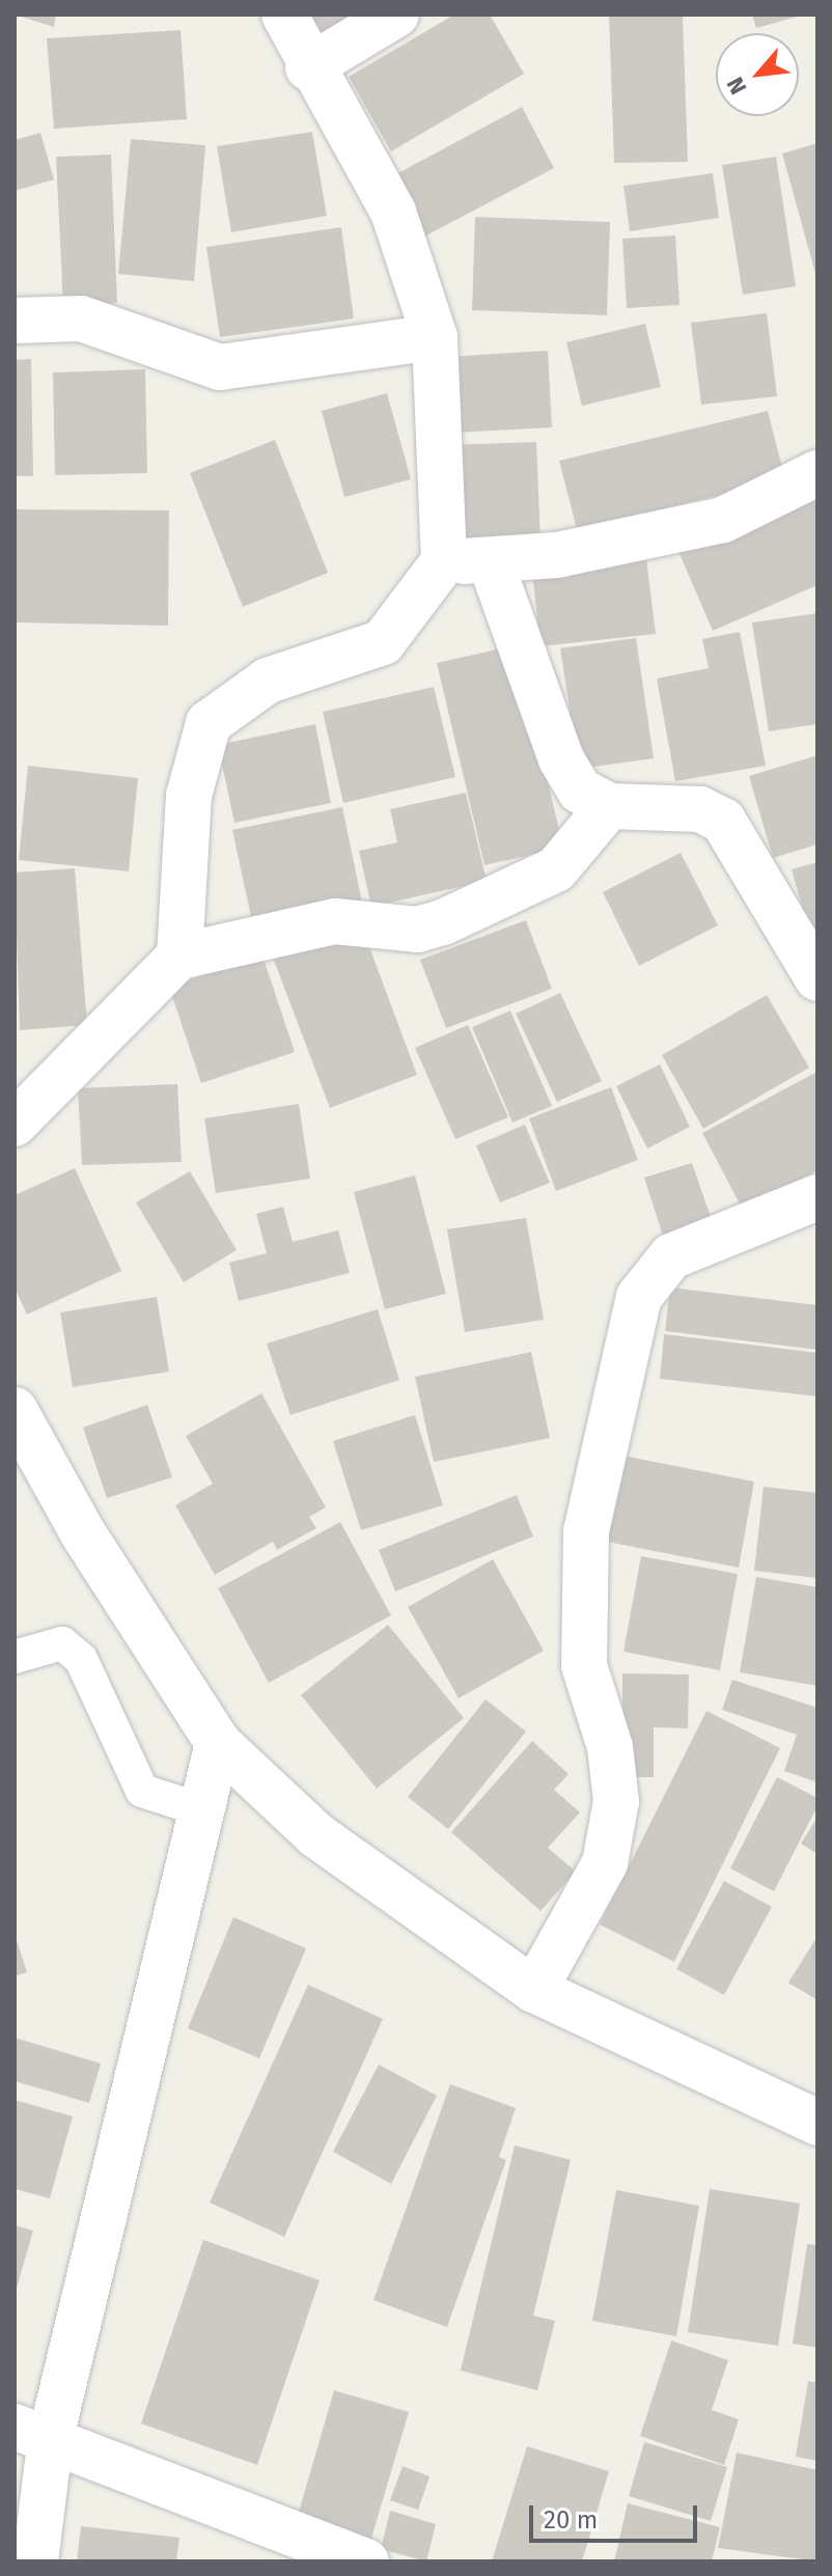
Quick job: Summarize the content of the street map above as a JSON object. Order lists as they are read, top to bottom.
{
  "scale_bar": "20 m",
  "north": "bottom left"
}
